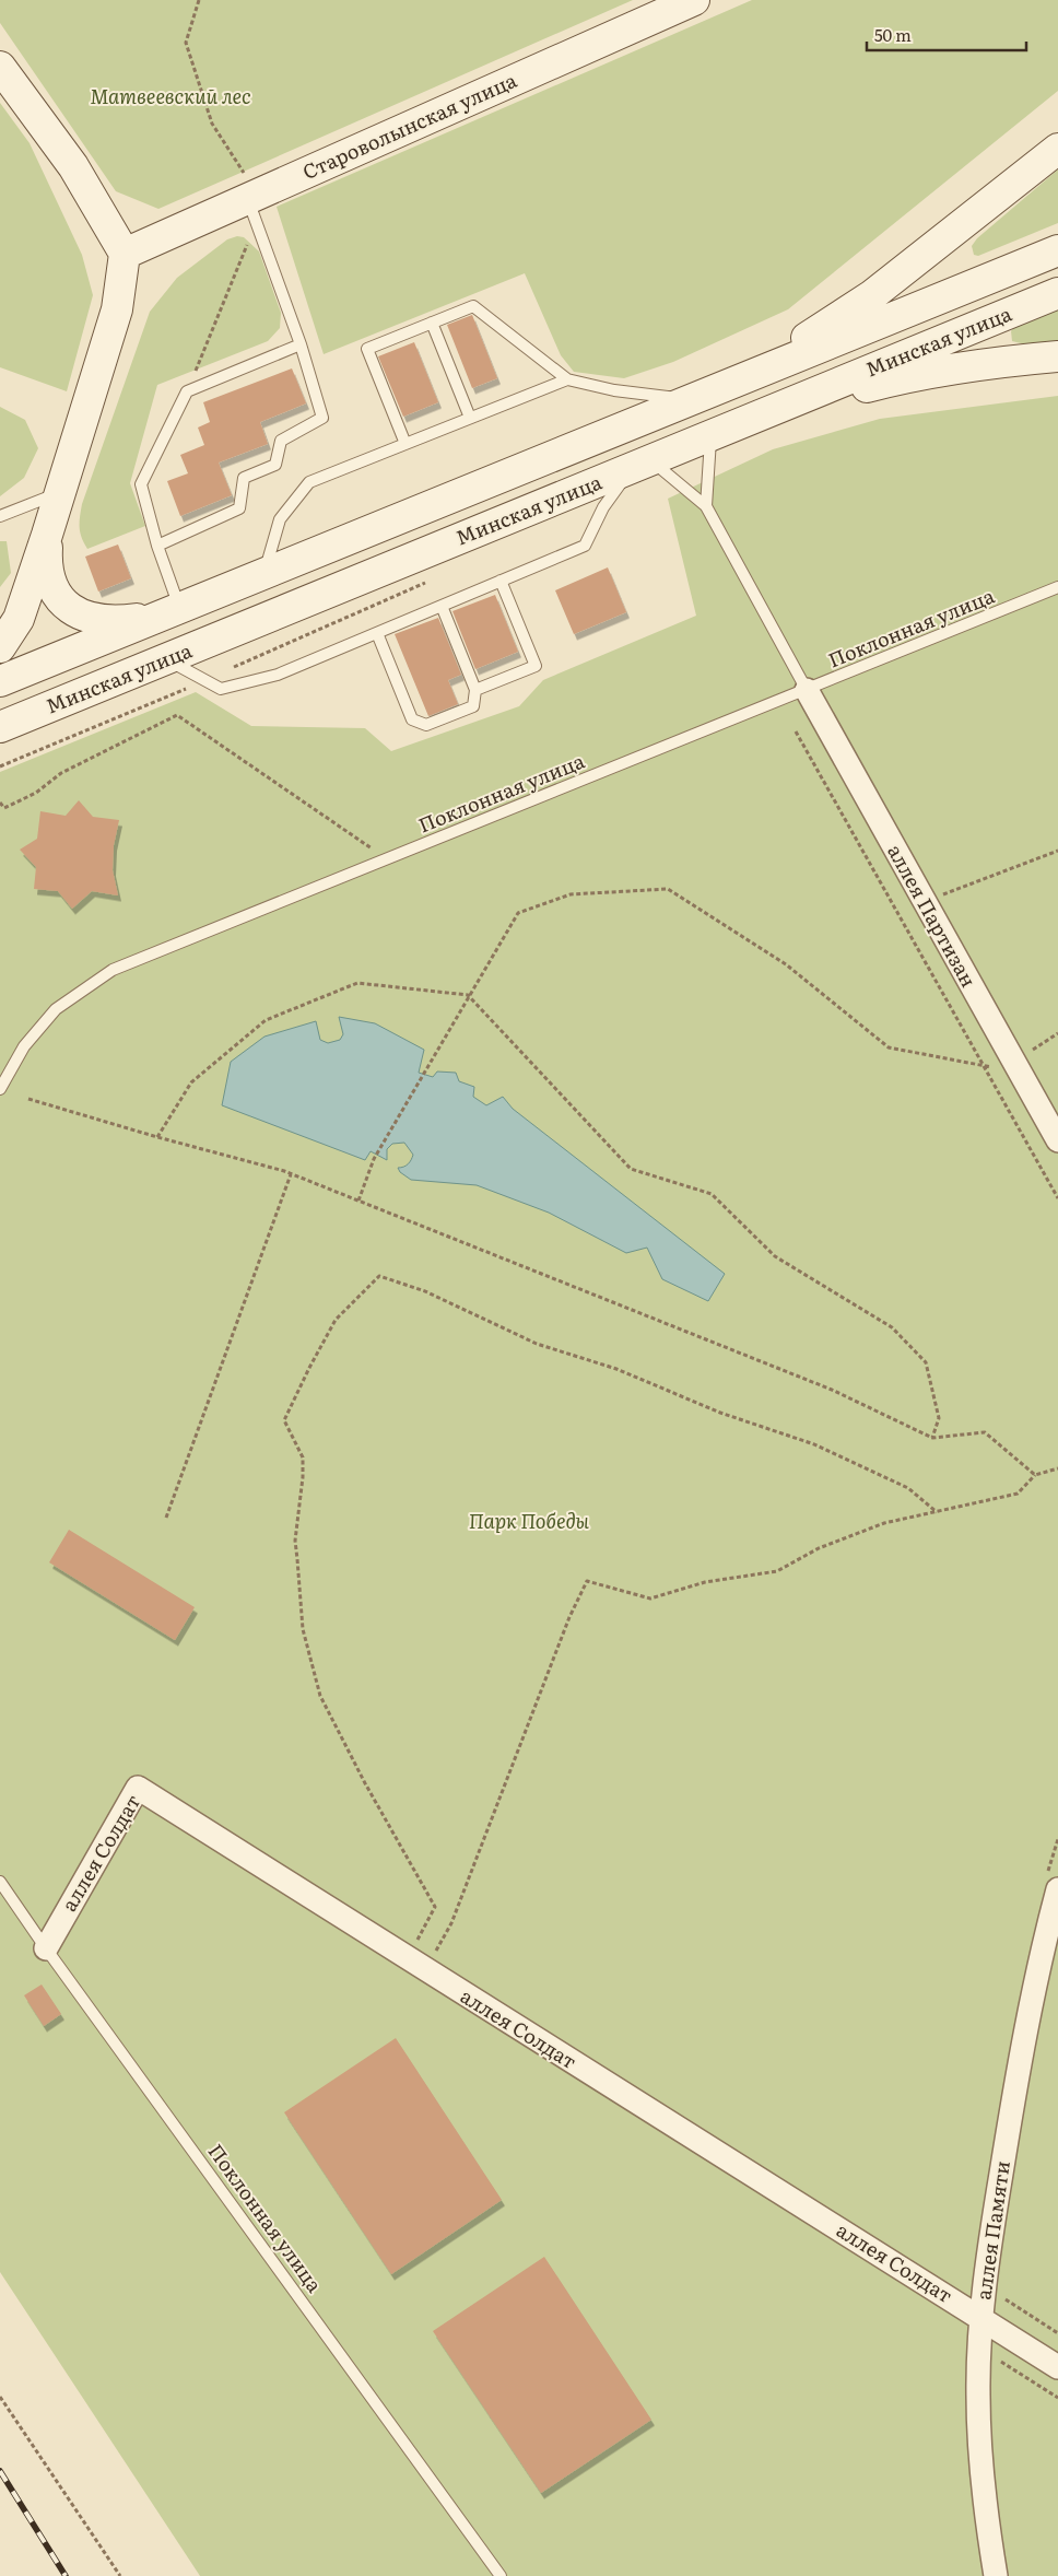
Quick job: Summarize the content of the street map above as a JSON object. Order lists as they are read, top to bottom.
{
  "streets": {
    "main road": ["Староволынская улица", "Минская улица"],
    "street": ["аллея Партизан", "аллея Солдат", "аллея Памяти"],
    "lane": ["Поклонная улица"]
  },
  "crossings": [
    ["Поклонная улица", "аллея Партизан"],
    ["Поклонная улица", "аллея Солдат"],
    ["аллея Солдат", "аллея Памяти"]
  ],
  "parks": ["Матвеевский лес", "Парк Победы"],
  "scale_bar": "50 m"
}
